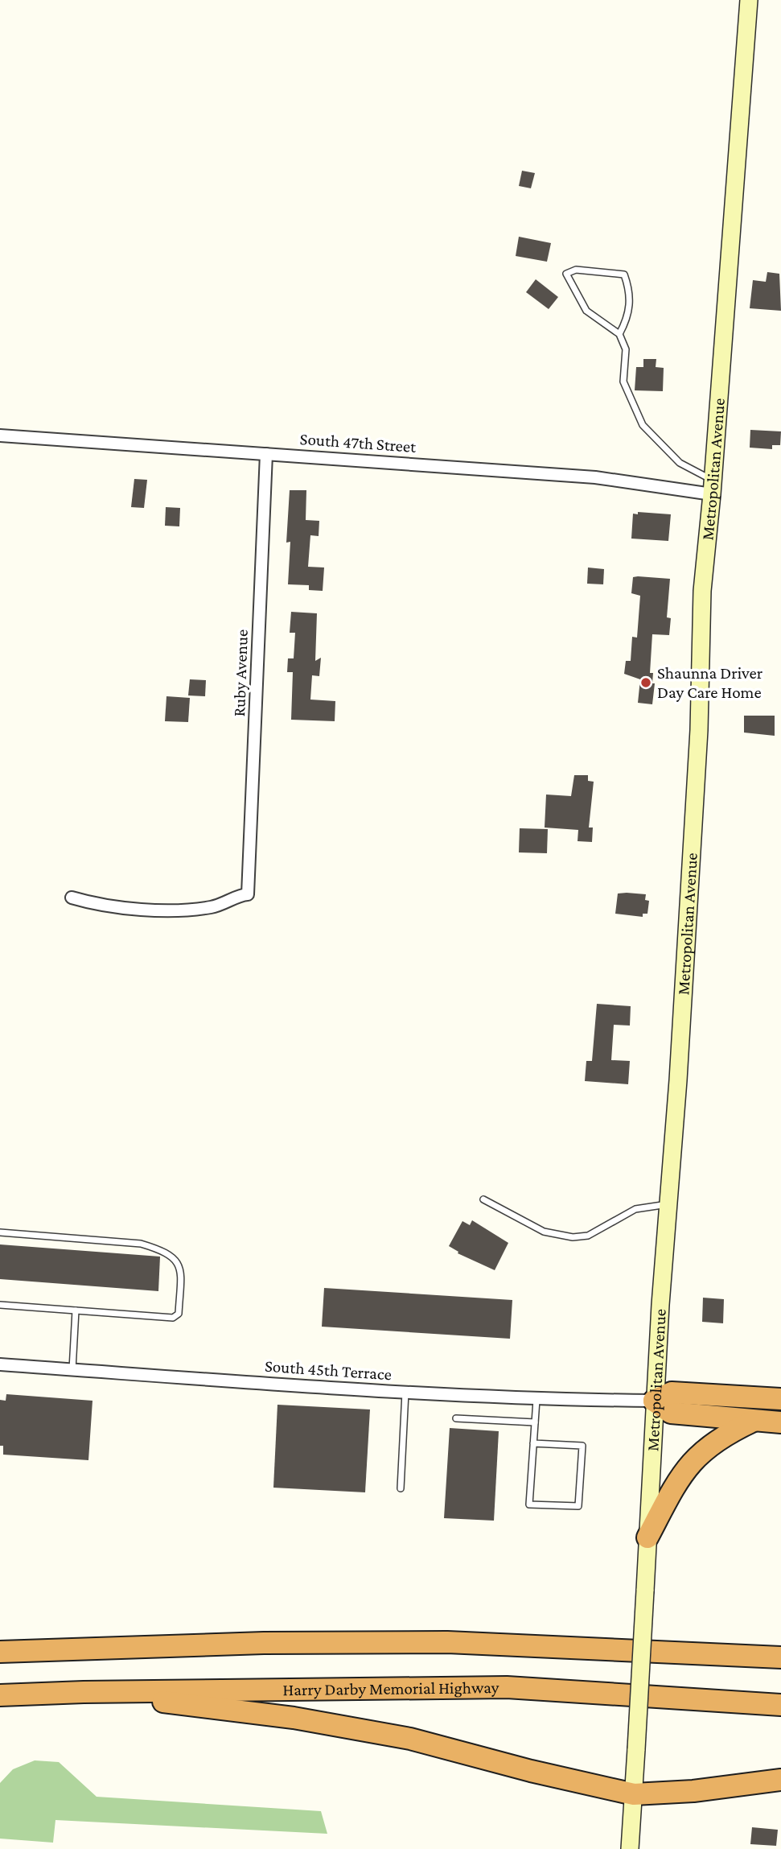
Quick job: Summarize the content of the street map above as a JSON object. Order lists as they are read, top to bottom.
{
  "streets": {
    "highway": ["Harry Darby Memorial Highway"],
    "main road": ["Metropolitan Avenue"],
    "street": ["South 47th Street", "Ruby Avenue", "South 45th Terrace"]
  },
  "crossings": [
    ["South 47th Street", "Metropolitan Avenue"],
    ["South 47th Street", "Ruby Avenue"],
    ["Metropolitan Avenue", "South 45th Terrace"]
  ],
  "places": ["Shaunna Driver Day Care Home"]
}
